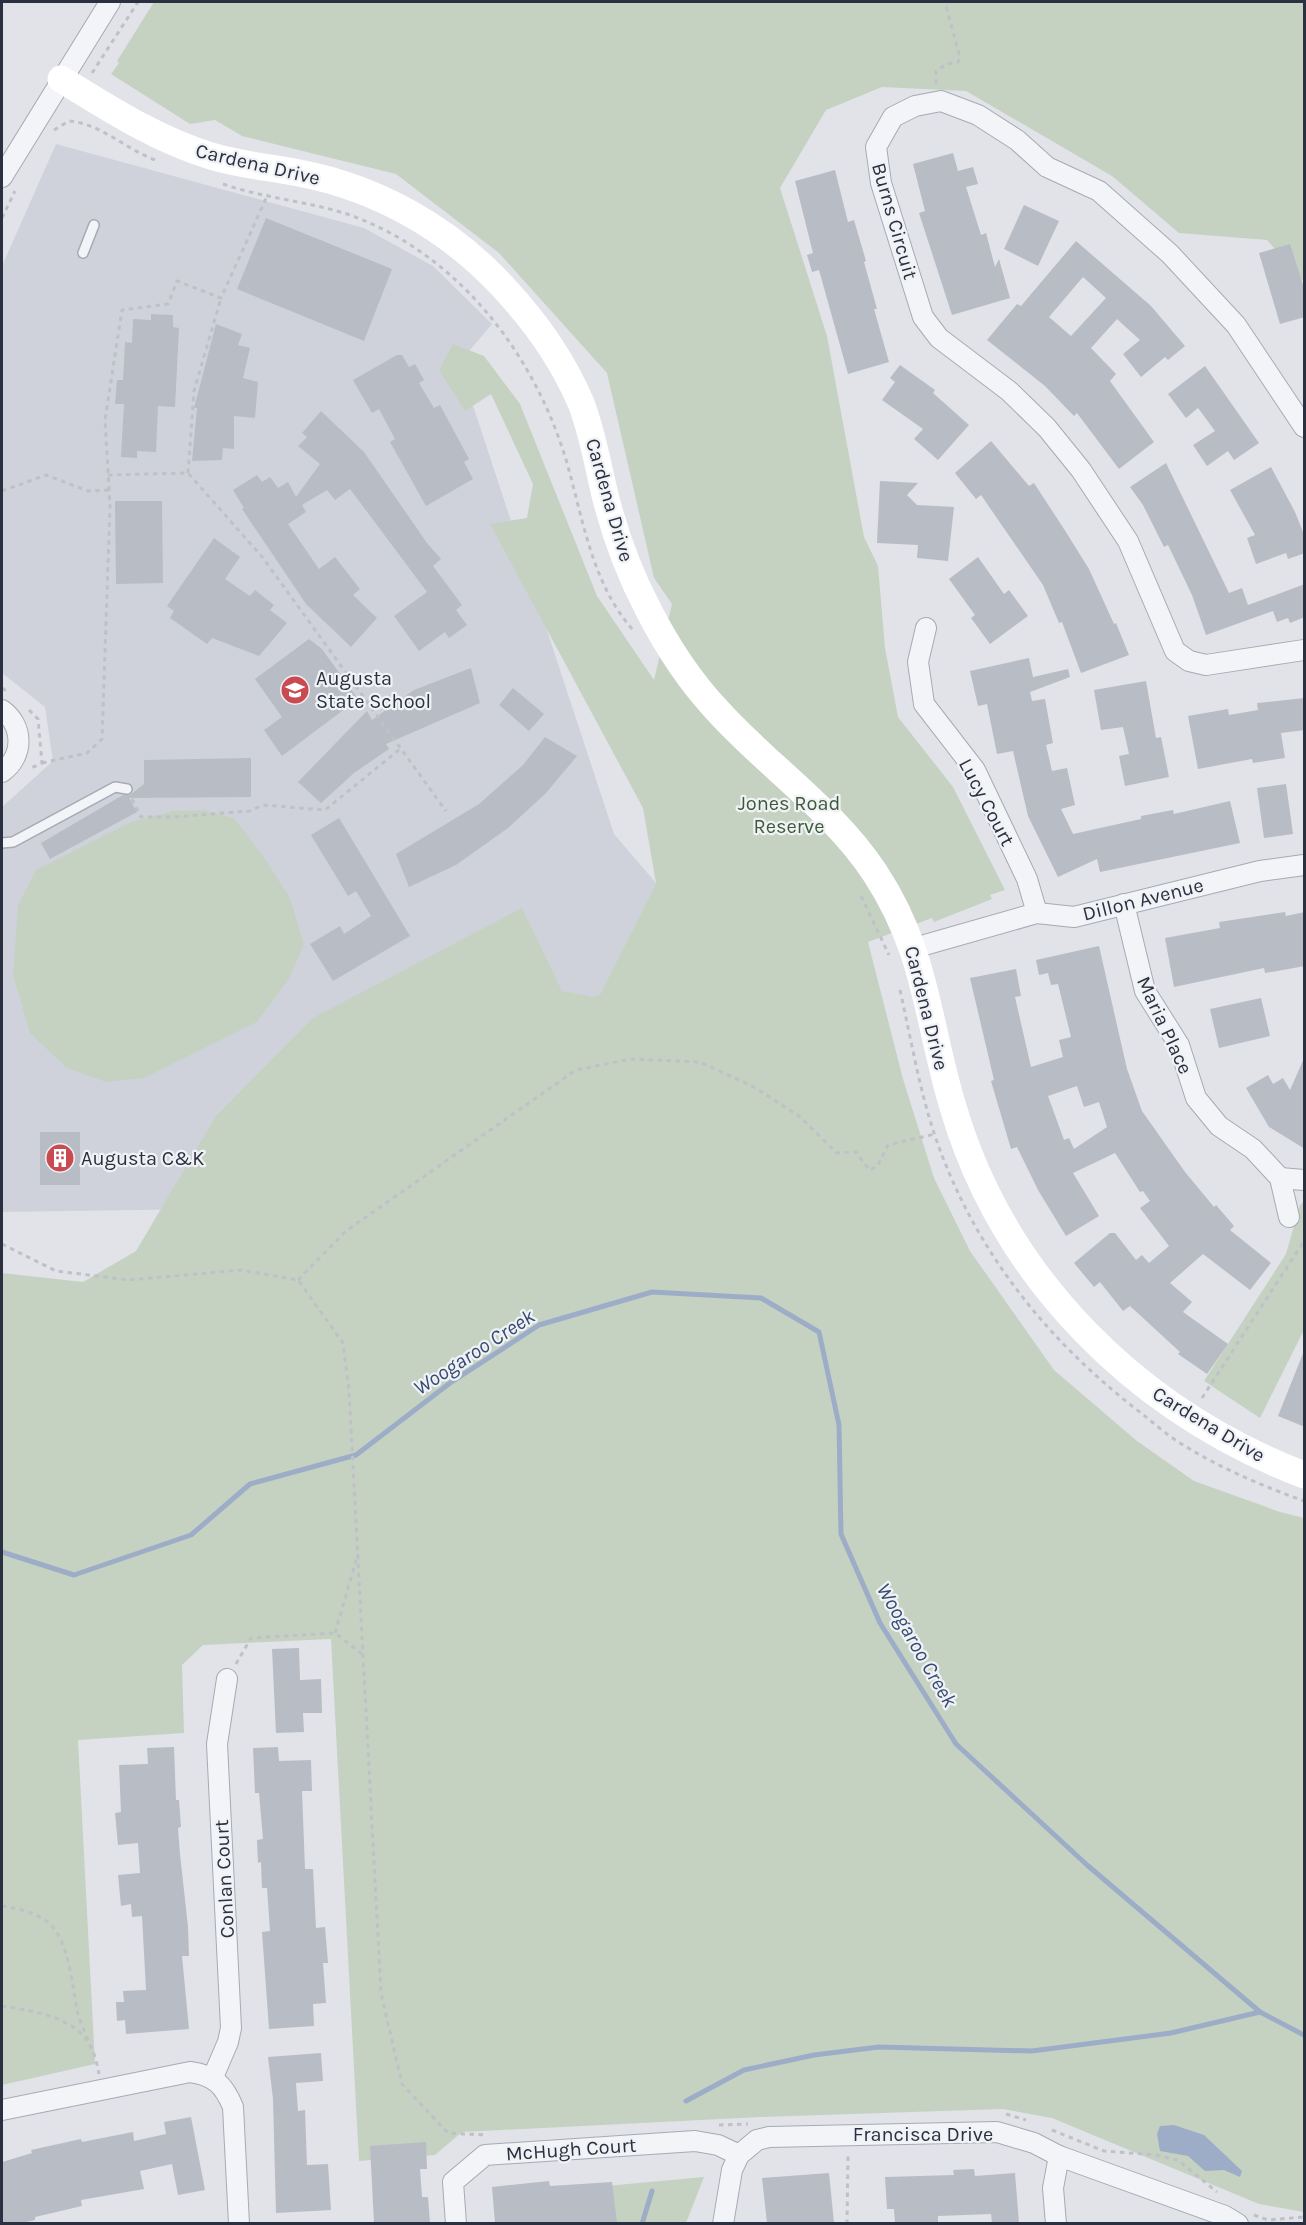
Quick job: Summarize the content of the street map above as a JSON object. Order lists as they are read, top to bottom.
{
  "streets": {
    "street": [
      "Cardena Drive",
      "Burns Circuit",
      "Lucy Court",
      "Dillon Avenue",
      "Maria Place",
      "Conlan Court",
      "Francisca Drive",
      "McHugh Court"
    ]
  },
  "crossings": [
    ["Cardena Drive", "Dillon Avenue"],
    ["Lucy Court", "Dillon Avenue"],
    ["Dillon Avenue", "Maria Place"],
    ["Francisca Drive", "McHugh Court"]
  ],
  "water": ["Woogaroo Creek"],
  "parks": ["Jones Road Reserve"],
  "places": {
    "school or university": ["Augusta State School"],
    "building": ["Augusta C&K"]
  }
}
